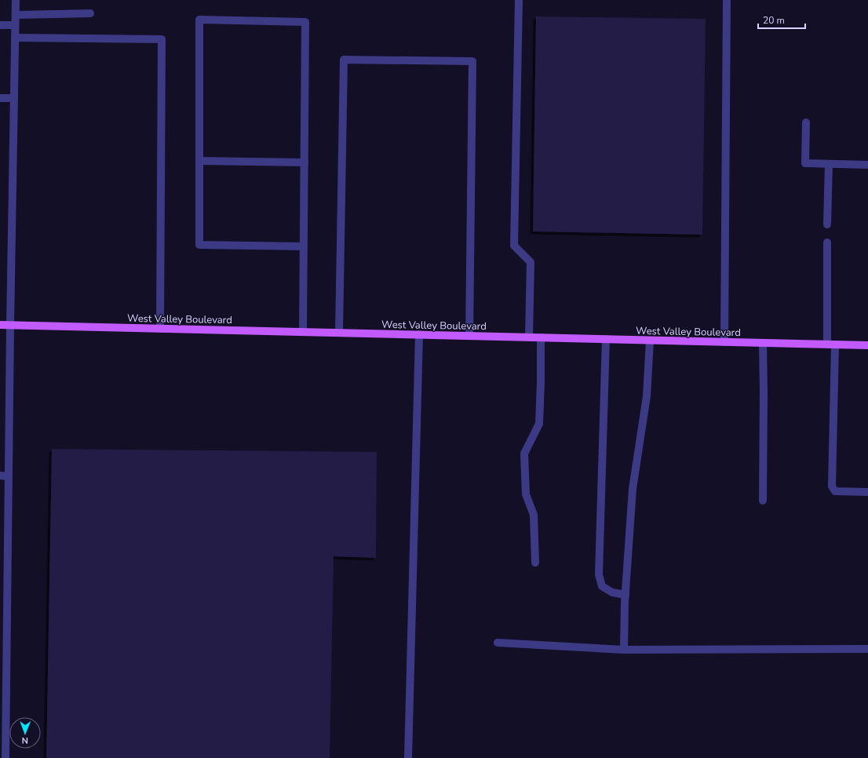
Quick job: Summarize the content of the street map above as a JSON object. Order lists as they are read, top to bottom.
{
  "streets": {
    "main road": ["West Valley Boulevard"]
  },
  "scale_bar": "20 m",
  "north": "bottom"
}
